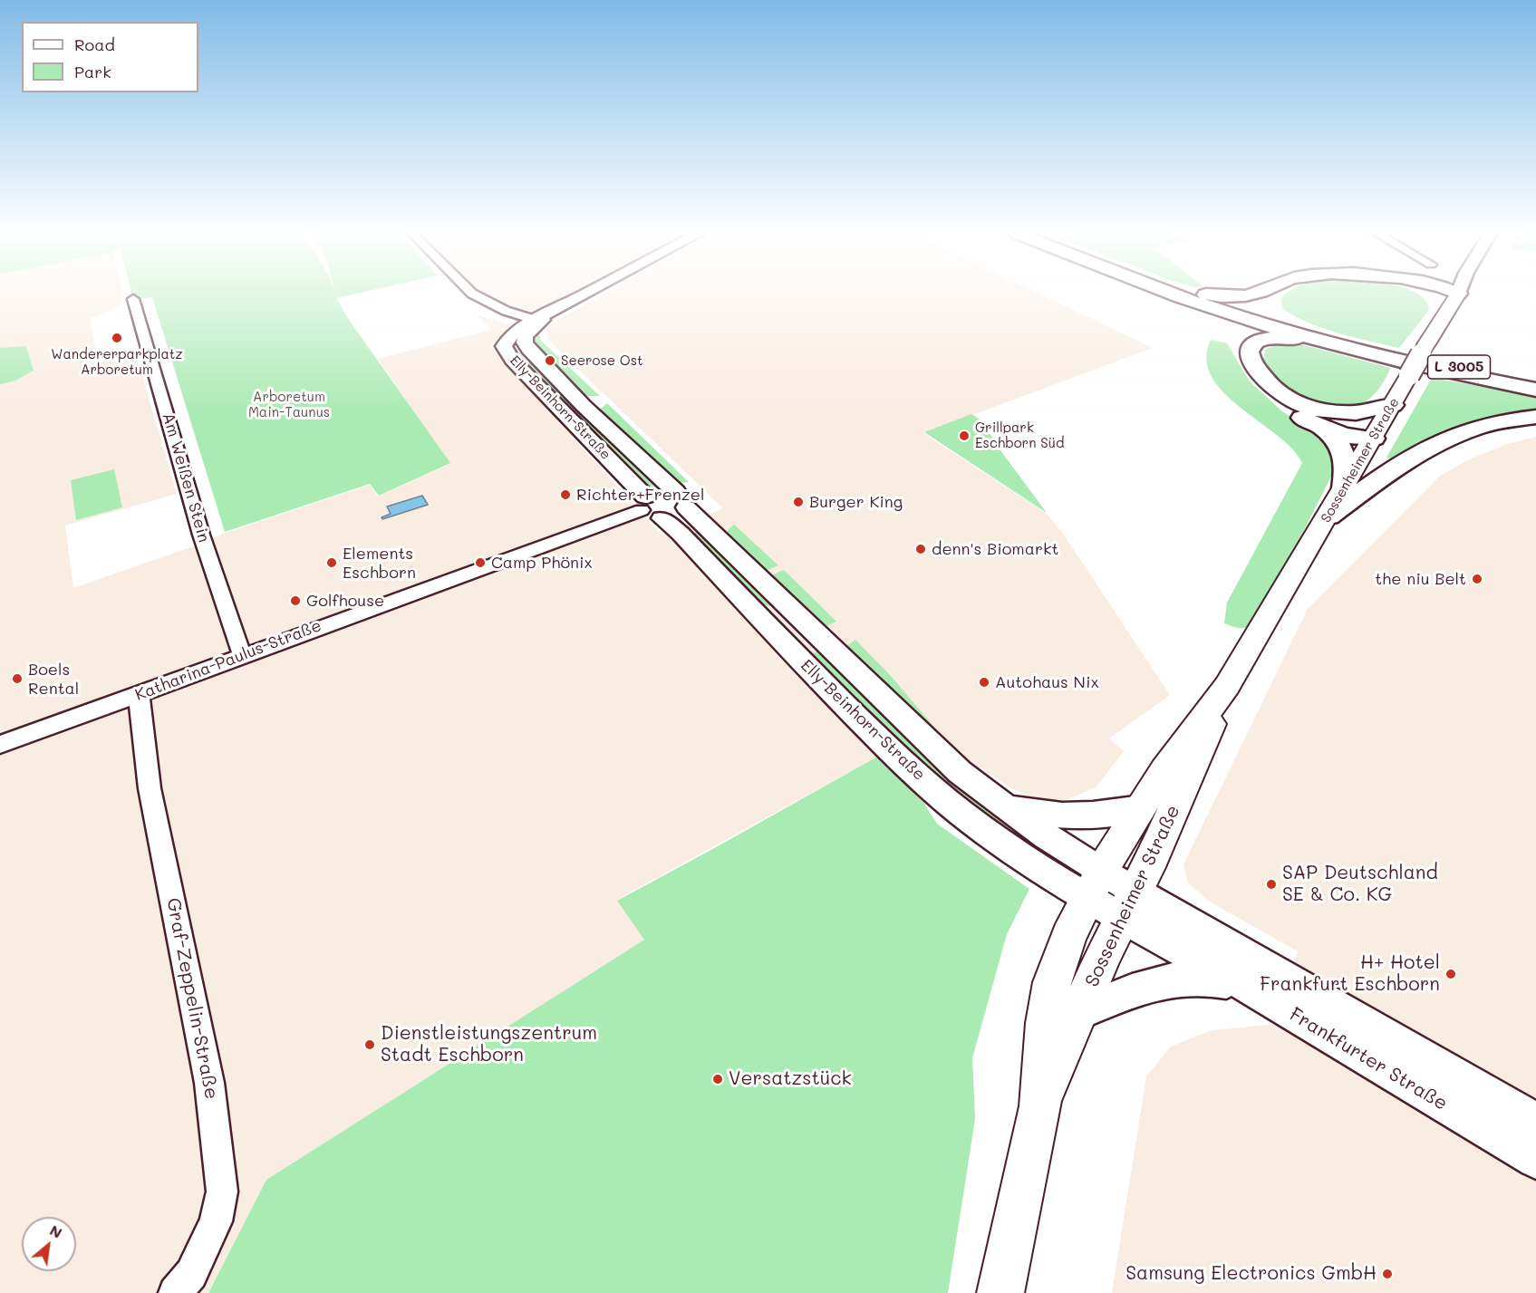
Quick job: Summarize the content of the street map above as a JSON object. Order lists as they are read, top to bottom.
{
  "streets": {
    "highway": ["L 3005"],
    "main road": ["Sossenheimer Straße"],
    "street": [
      "Elly-Beinhorn-Straße",
      "Am Weißen Stein",
      "Katharina-Paulus-Straße",
      "Graf-Zeppelin-Straße",
      "Frankfurter Straße"
    ]
  },
  "crossings": [
    ["Elly-Beinhorn-Straße", "Sossenheimer Straße"],
    ["Elly-Beinhorn-Straße", "Katharina-Paulus-Straße"],
    ["Elly-Beinhorn-Straße", "Frankfurter Straße"],
    ["Sossenheimer Straße", "Frankfurter Straße"],
    ["Am Weißen Stein", "Katharina-Paulus-Straße"],
    ["Katharina-Paulus-Straße", "Graf-Zeppelin-Straße"]
  ],
  "parks": ["Arboretum Main-Taunus"],
  "places": [
    "Wandererparkplatz Arboretum",
    "Seerose Ost",
    "Grillpark Eschborn Süd",
    "Richter+Frenzel",
    "Burger King",
    "denn's Biomarkt",
    "Elements Eschborn",
    "Camp Phönix",
    "the niu Belt",
    "Golfhouse",
    "Boels Rental",
    "Autohaus Nix",
    "SAP Deutschland SE & Co. KG",
    "H+ Hotel Frankfurt Eschborn",
    "Dienstleistungszentrum Stadt Eschborn",
    "Versatzstück",
    "Samsung Electronics GmbH"
  ],
  "legend": ["Road", "Park"],
  "north": "top right"
}
